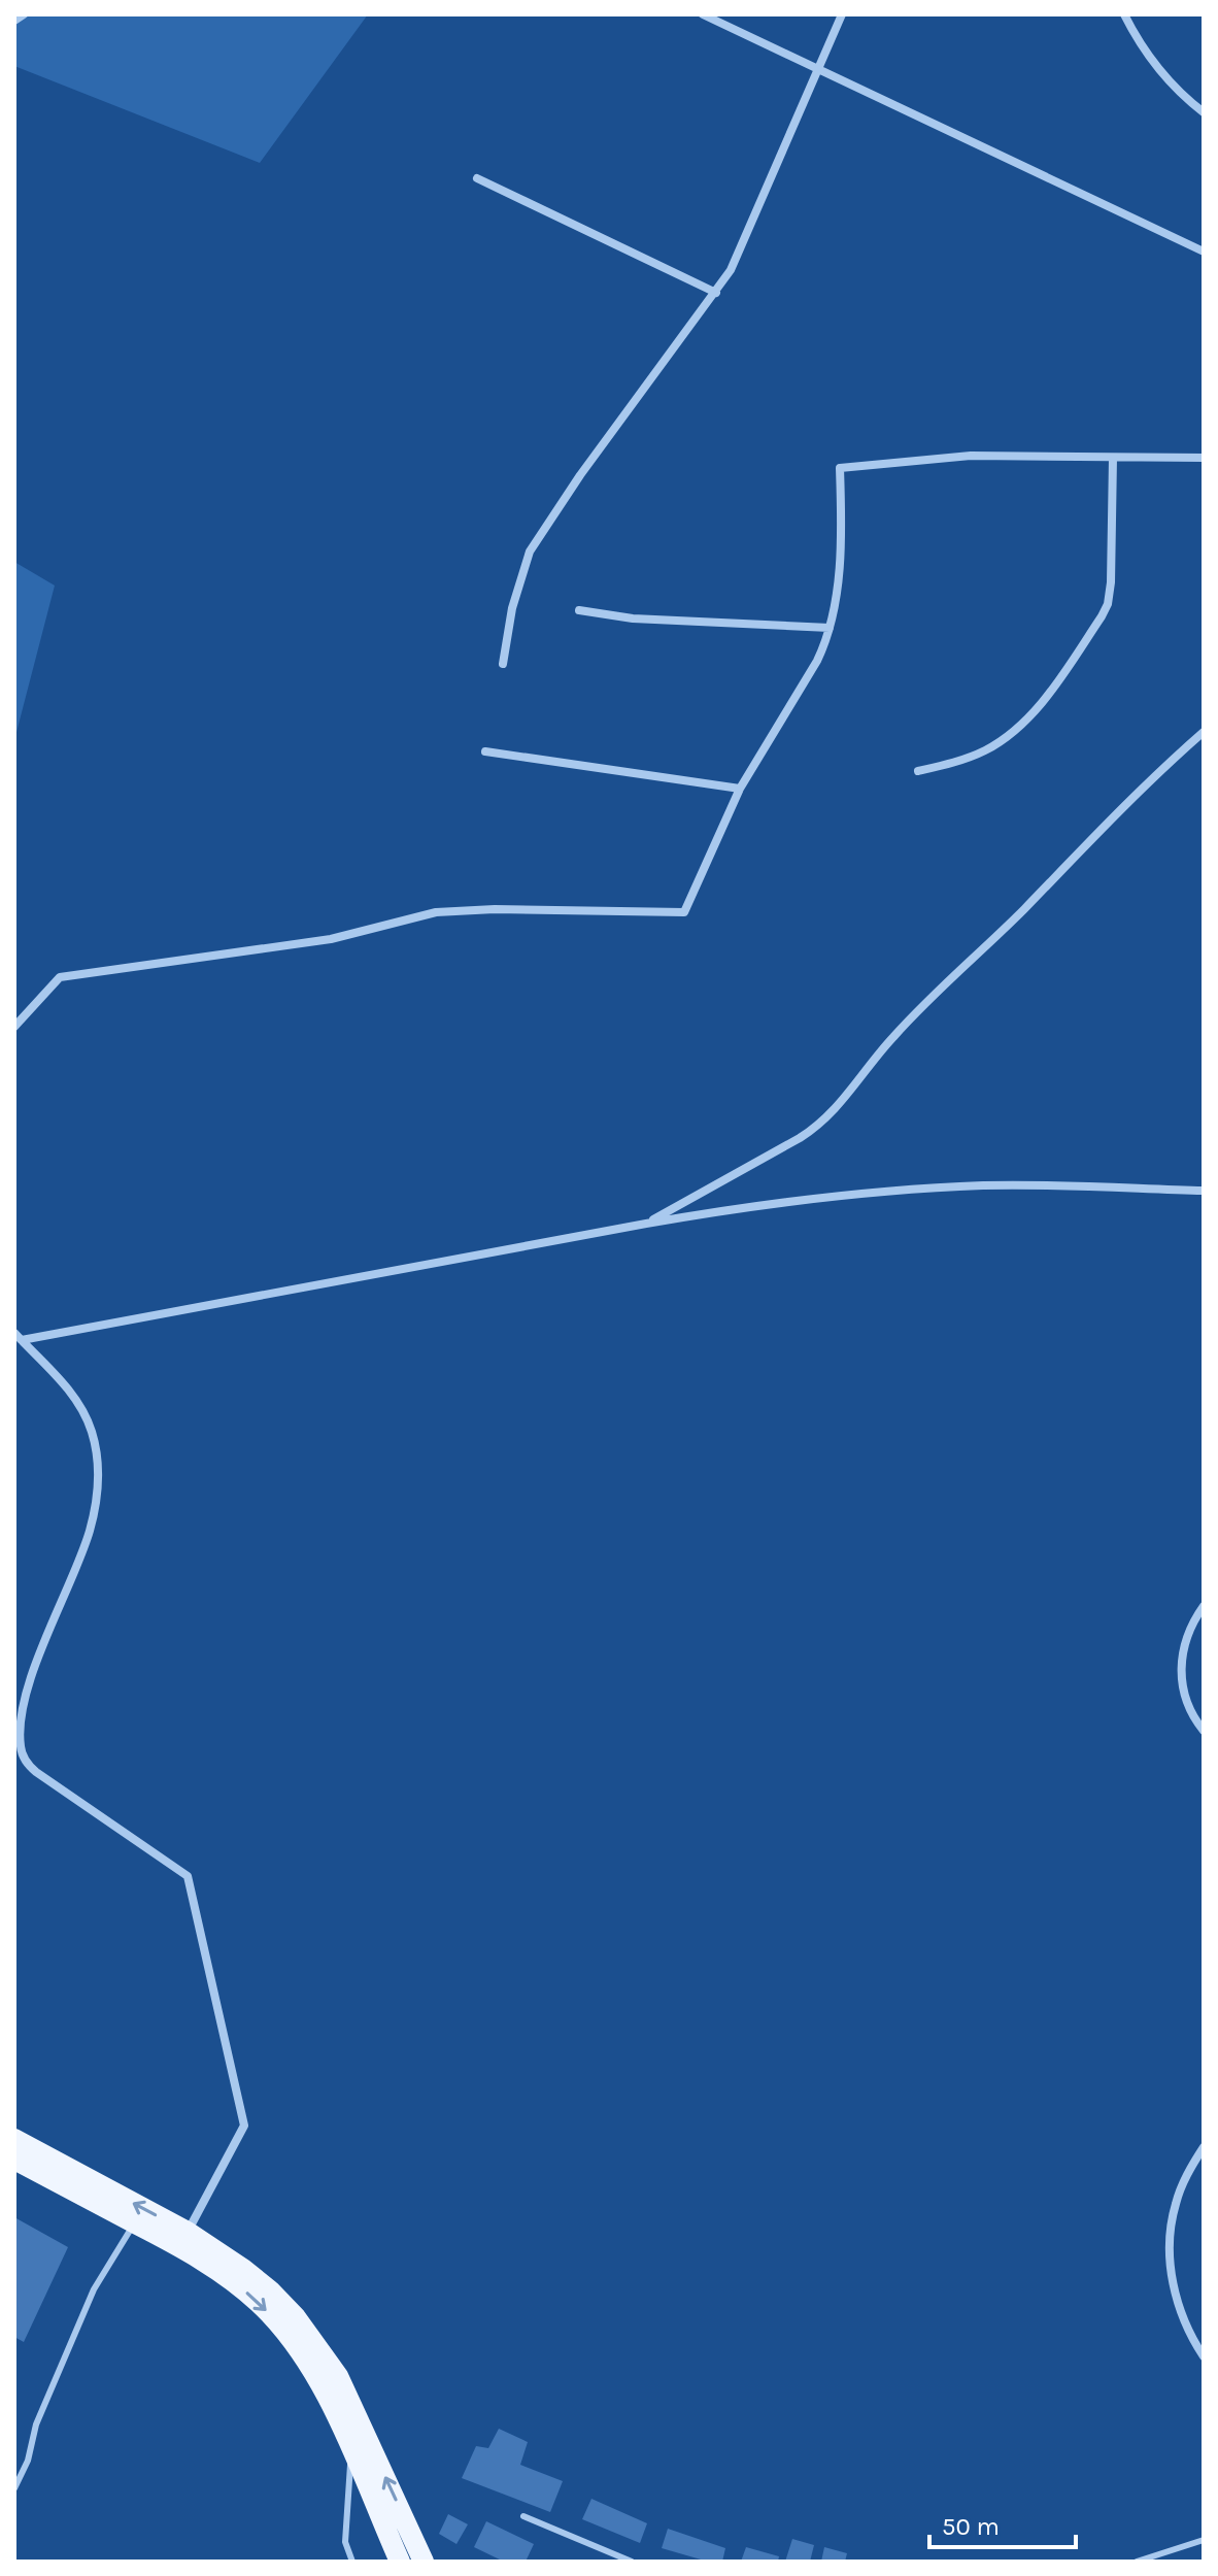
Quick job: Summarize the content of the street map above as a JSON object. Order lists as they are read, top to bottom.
{
  "scale_bar": "50 m"
}
